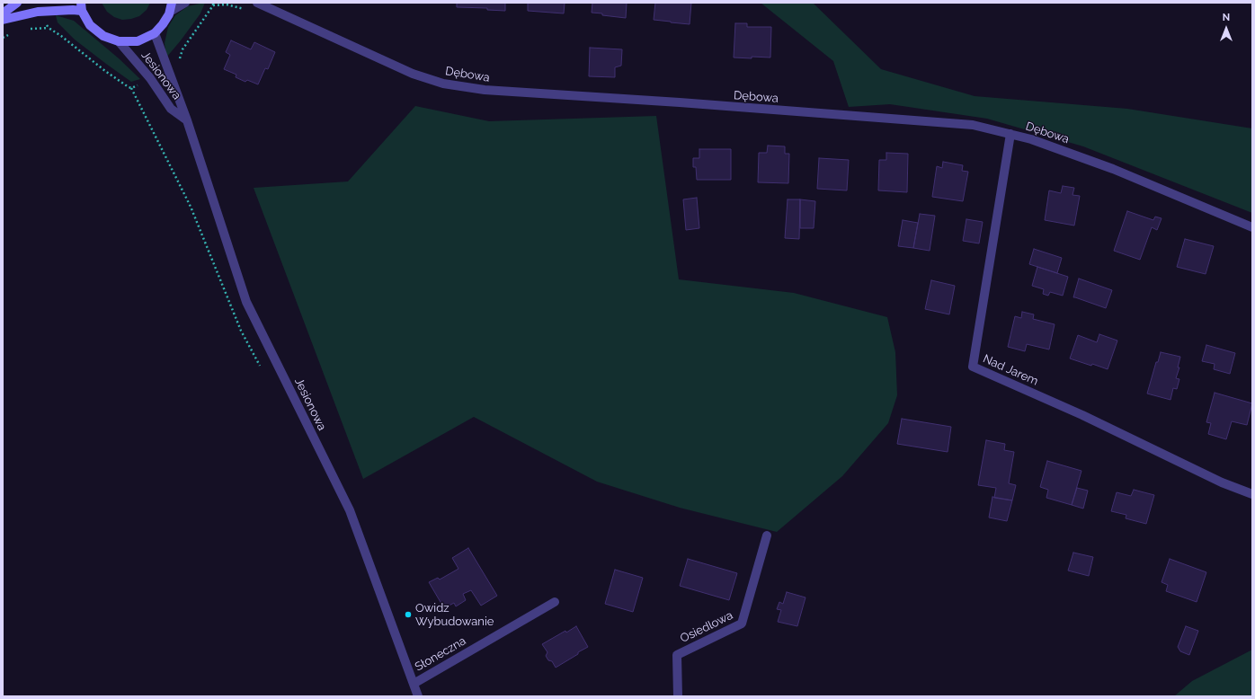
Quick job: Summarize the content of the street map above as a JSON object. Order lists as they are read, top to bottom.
{
  "streets": {
    "street": [
      "Dębowa",
      "Jesionowa",
      "Nad Jarem",
      "Osiedlowa",
      "Słoneczna"
    ]
  },
  "crossings": [
    ["Dębowa", "Nad Jarem"],
    ["Jesionowa", "Słoneczna"]
  ],
  "places": ["Owidz Wybudowanie"],
  "north": "top"
}
